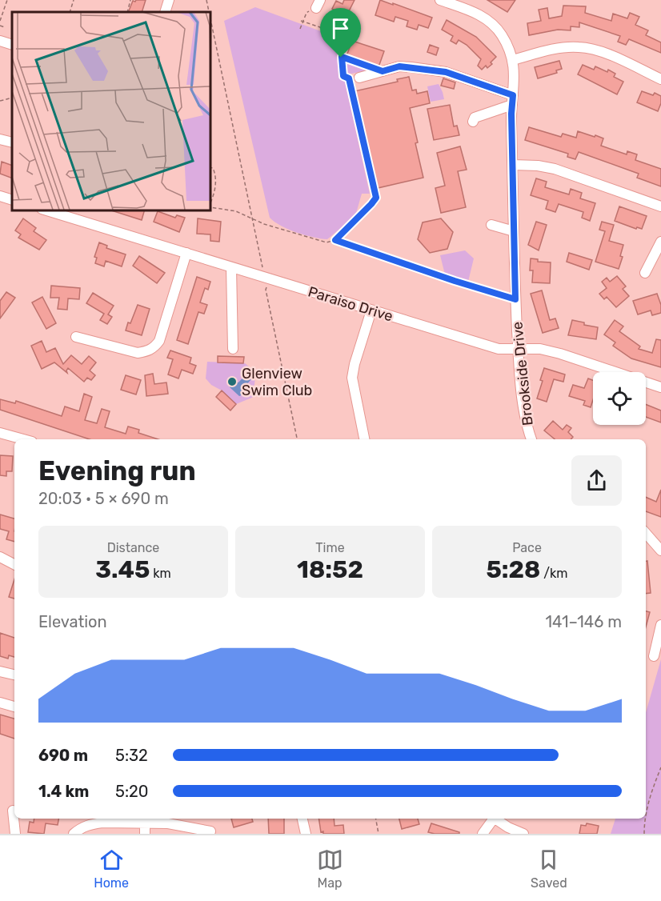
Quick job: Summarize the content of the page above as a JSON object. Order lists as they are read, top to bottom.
{
  "streets": {
    "street": ["Paraiso Drive", "Brookside Drive"]
  },
  "crossings": [
    ["Paraiso Drive", "Brookside Drive"]
  ],
  "places": ["Glenview Swim Club"],
  "page": {
    "heading": ["Evening run", "20:03 · 5 × 690 m"],
    "stats": [
      ["Distance", "3.45 km"],
      ["Time", "18:52"],
      ["Pace", "5:28 /km"]
    ],
    "chart": ["Elevation", "141–146 m"],
    "list": [
      {
        "name": "690 m",
        "note": "5:32"
      },
      {
        "name": "1.4 km",
        "note": "5:20"
      }
    ],
    "tabs": ["Home", "Map", "Saved"]
  }
}
